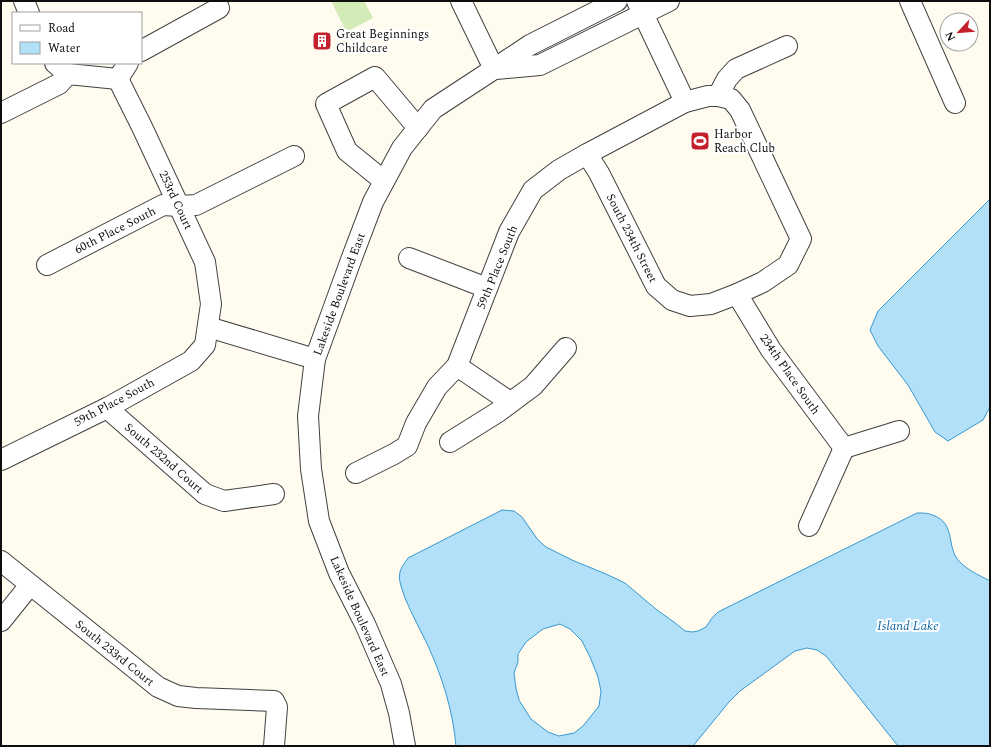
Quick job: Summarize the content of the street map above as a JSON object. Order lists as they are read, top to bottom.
{
  "streets": {
    "street": [
      "253rd Court",
      "60th Place South",
      "South 234th Street",
      "59th Place South",
      "Lakeside Boulevard East",
      "234th Place South",
      "South 232nd Court",
      "South 233rd Court"
    ]
  },
  "crossings": [
    ["253rd Court", "60th Place South"],
    ["253rd Court", "59th Place South"],
    ["South 234th Street", "59th Place South"],
    ["South 234th Street", "234th Place South"],
    ["59th Place South", "South 232nd Court"]
  ],
  "water": ["Island Lake"],
  "places": {
    "building": ["Great Beginnings Childcare"],
    "sports": ["Harbor Reach Club"]
  },
  "legend": ["Road", "Water"],
  "north": "bottom left"
}
